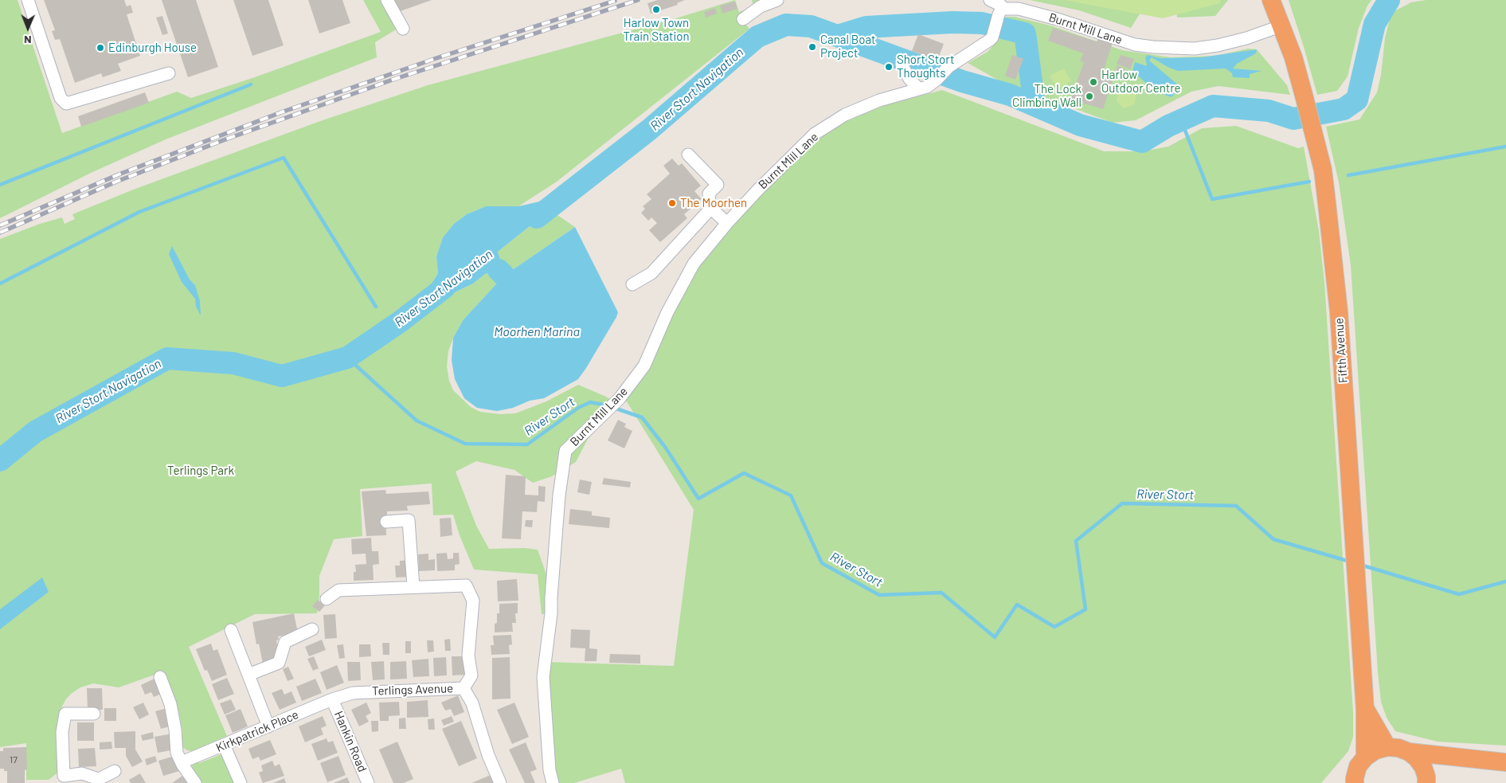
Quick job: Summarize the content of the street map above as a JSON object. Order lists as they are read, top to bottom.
{
  "streets": {
    "highway": ["Fifth Avenue"],
    "street": [
      "Burnt Mill Lane",
      "Terlings Avenue",
      "Kirkpatrick Place",
      "Hankin Road"
    ]
  },
  "crossings": [
    ["Burnt Mill Lane", "Fifth Avenue"],
    ["Terlings Avenue", "Kirkpatrick Place"],
    ["Terlings Avenue", "Hankin Road"],
    ["Kirkpatrick Place", "Hankin Road"]
  ],
  "water": ["River Stort Navigation", "Moorhen Marina", "River Stort"],
  "parks": ["Terlings Park"],
  "places": [
    "Harlow Town Train Station",
    "Canal Boat Project",
    "Edinburgh House",
    "Short Stort Thoughts",
    "Harlow Outdoor Centre",
    "The Lock Climbing Wall",
    "The Moorhen"
  ],
  "house_numbers": ["17"],
  "north": "bottom"
}
